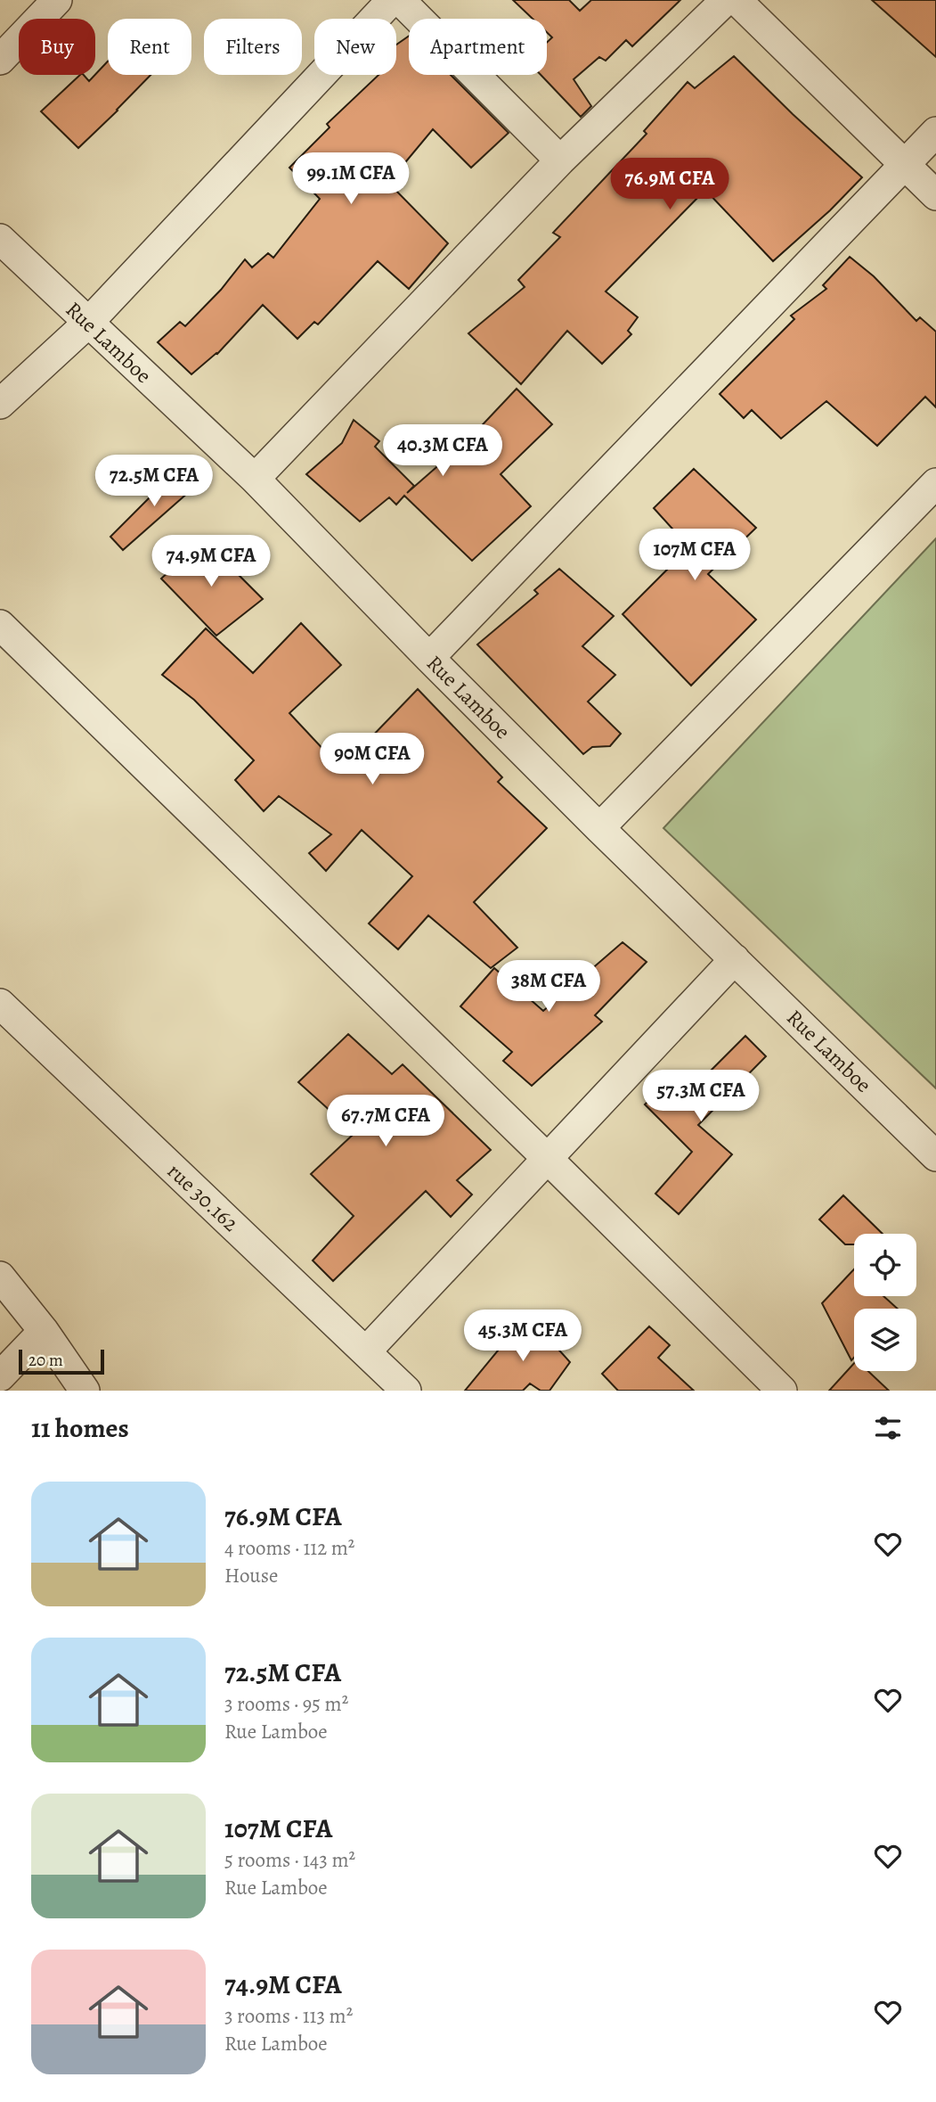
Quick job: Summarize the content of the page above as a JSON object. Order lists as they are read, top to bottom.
{
  "streets": {
    "street": ["Rue Lamboe", "rue 30.162"]
  },
  "scale_bar": "20 m",
  "page": {
    "chip": [
      "Buy",
      "Rent",
      "Filters",
      "New",
      "Apartment"
    ],
    "price": [
      "99.1M CFA",
      "76.9M CFA",
      "40.3M CFA",
      "72.5M CFA",
      "107M CFA",
      "74.9M CFA",
      "90M CFA",
      "38M CFA",
      "57.3M CFA",
      "67.7M CFA",
      "45.3M CFA"
    ],
    "scale": "20 m",
    "heading": "11 homes",
    "list": [
      {
        "name": "76.9M CFA",
        "note": "4 rooms · 112 m² · House"
      },
      {
        "name": "72.5M CFA",
        "note": "3 rooms · 95 m² · Rue Lamboe"
      },
      {
        "name": "107M CFA",
        "note": "5 rooms · 143 m² · Rue Lamboe"
      },
      {
        "name": "74.9M CFA",
        "note": "3 rooms · 113 m² · Rue Lamboe"
      }
    ]
  }
}
